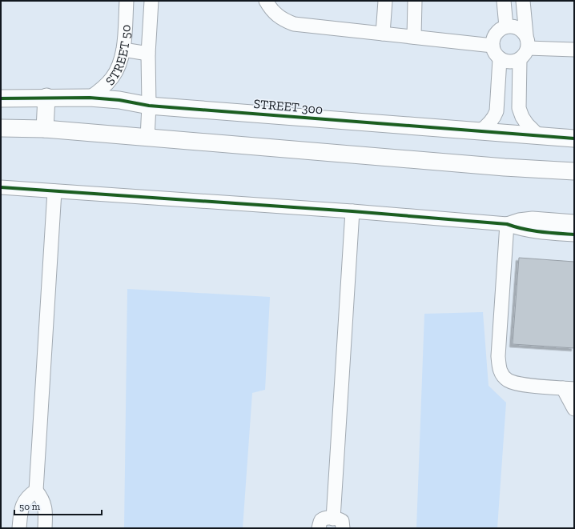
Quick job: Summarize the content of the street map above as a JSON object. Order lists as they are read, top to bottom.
{
  "streets": {
    "street": ["STREET 50", "STREET 300"]
  },
  "crossings": [
    ["STREET 50", "STREET 300"]
  ],
  "scale_bar": "50 m"
}
